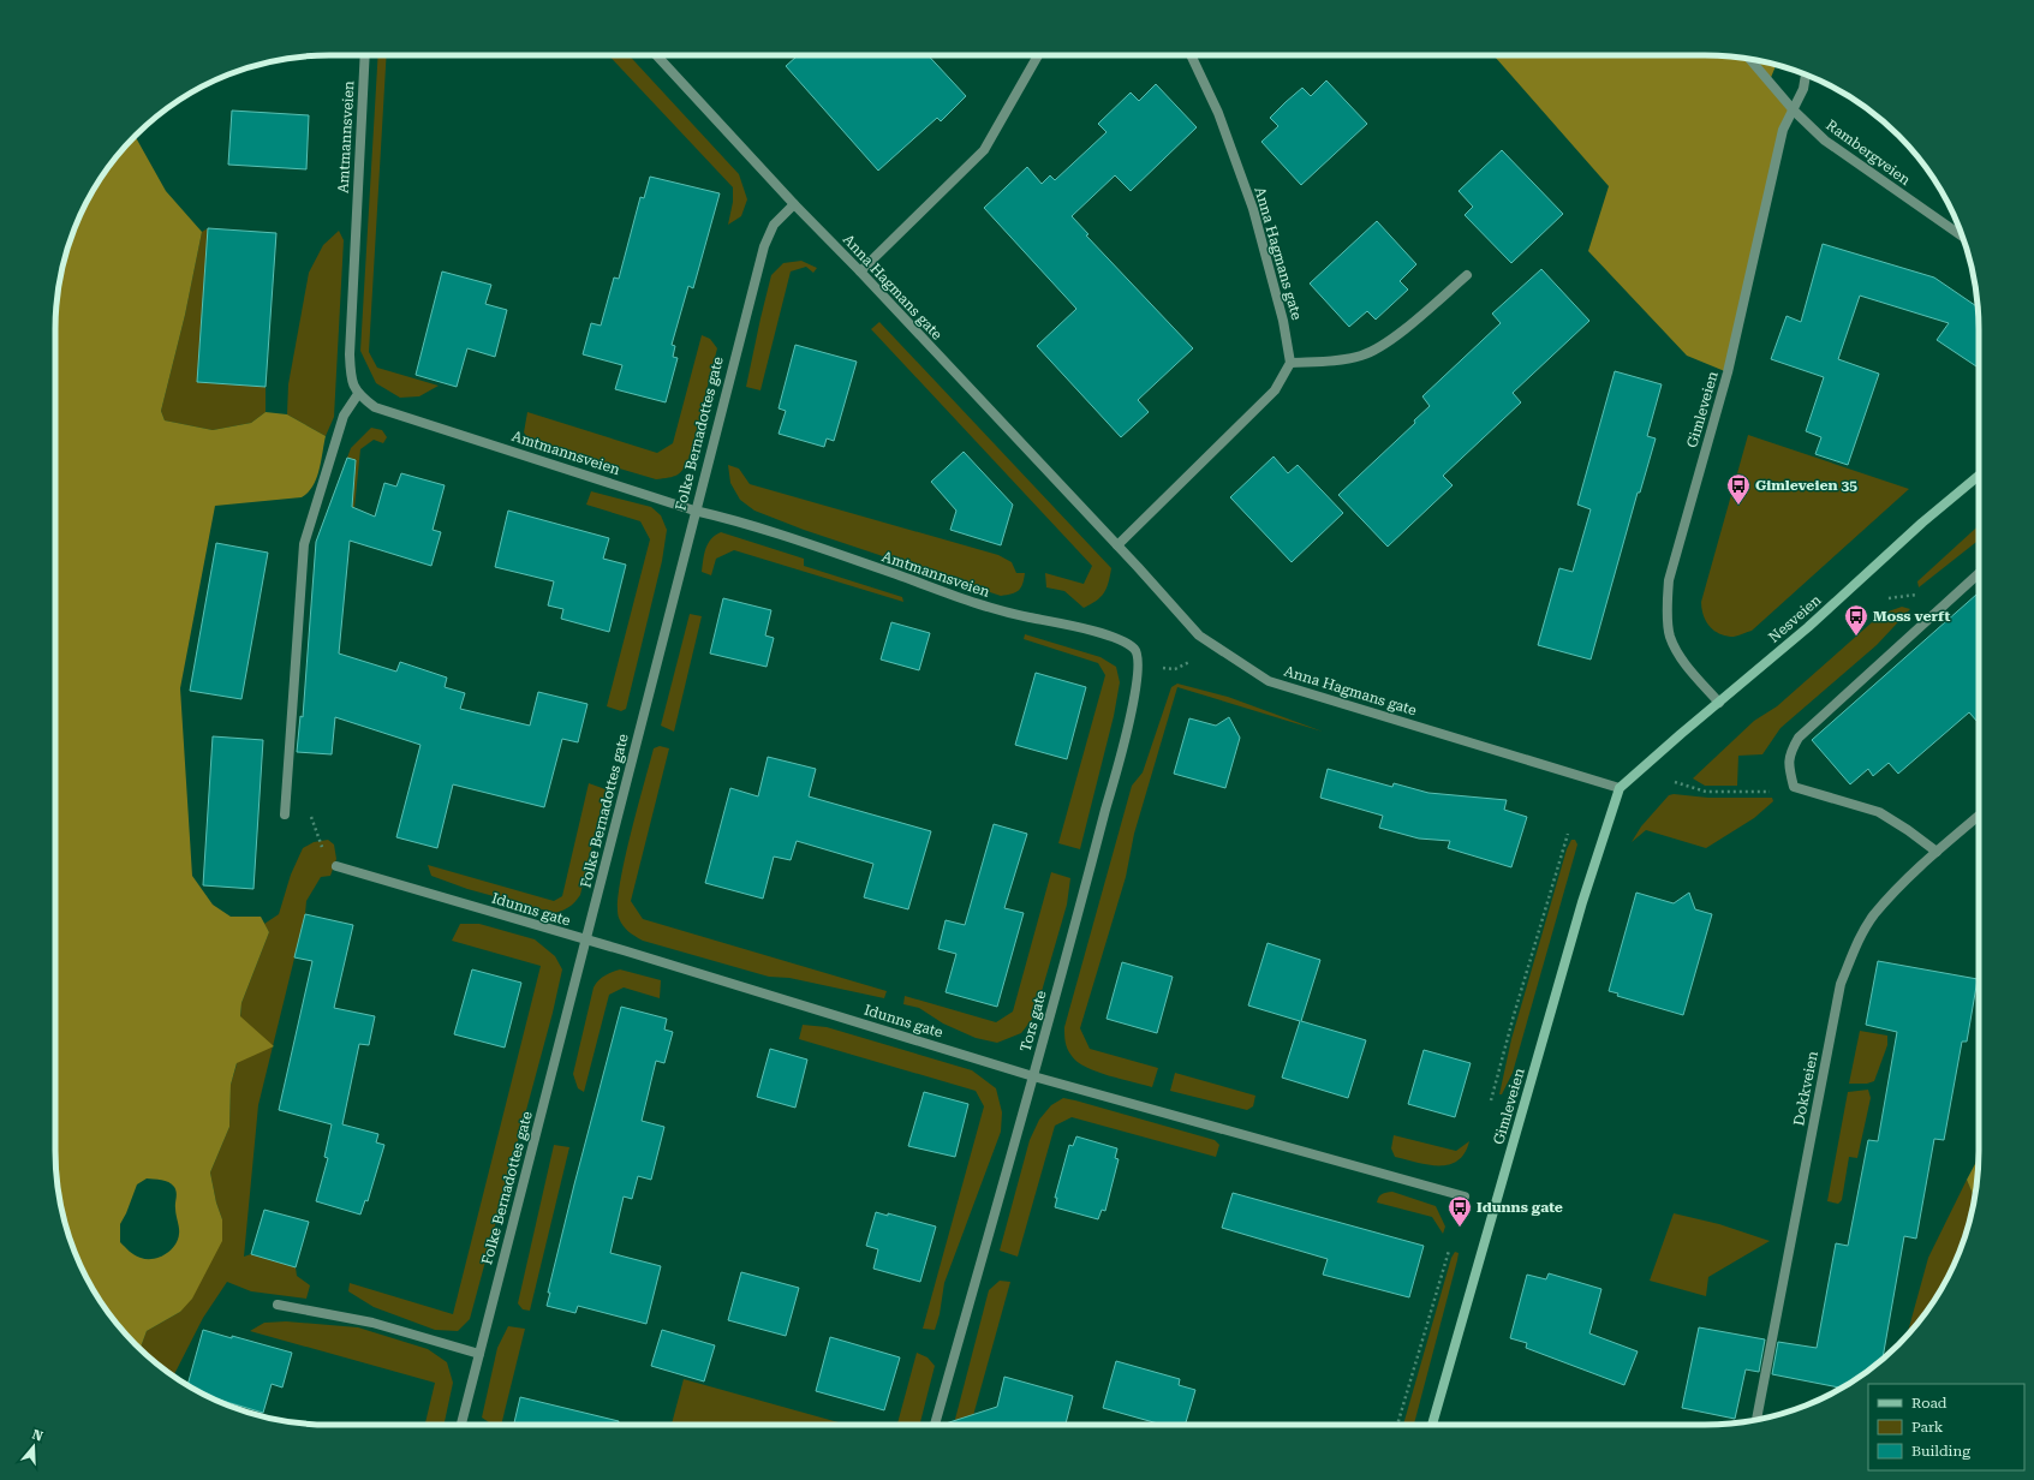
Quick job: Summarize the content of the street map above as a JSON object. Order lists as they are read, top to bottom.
{
  "streets": {
    "main road": ["Gimleveien", "Nesveien"],
    "street": [
      "Amtmannsveien",
      "Rambergveien",
      "Anna Hagmans gate",
      "Folke Bernadottes gate",
      "Idunns gate",
      "Tors gate",
      "Dokkveien"
    ]
  },
  "crossings": [
    ["Amtmannsveien", "Folke Bernadottes gate"],
    ["Amtmannsveien", "Tors gate"],
    ["Rambergveien", "Gimleveien"],
    ["Anna Hagmans gate", "Gimleveien"],
    ["Anna Hagmans gate", "Folke Bernadottes gate"],
    ["Anna Hagmans gate", "Nesveien"],
    ["Gimleveien", "Nesveien"],
    ["Folke Bernadottes gate", "Idunns gate"],
    ["Idunns gate", "Tors gate"]
  ],
  "places": {
    "bus stop": ["Gimleveien 35", "Moss verft", "Idunns gate"]
  },
  "legend": ["Road", "Park", "Building"],
  "north": "top"
}
